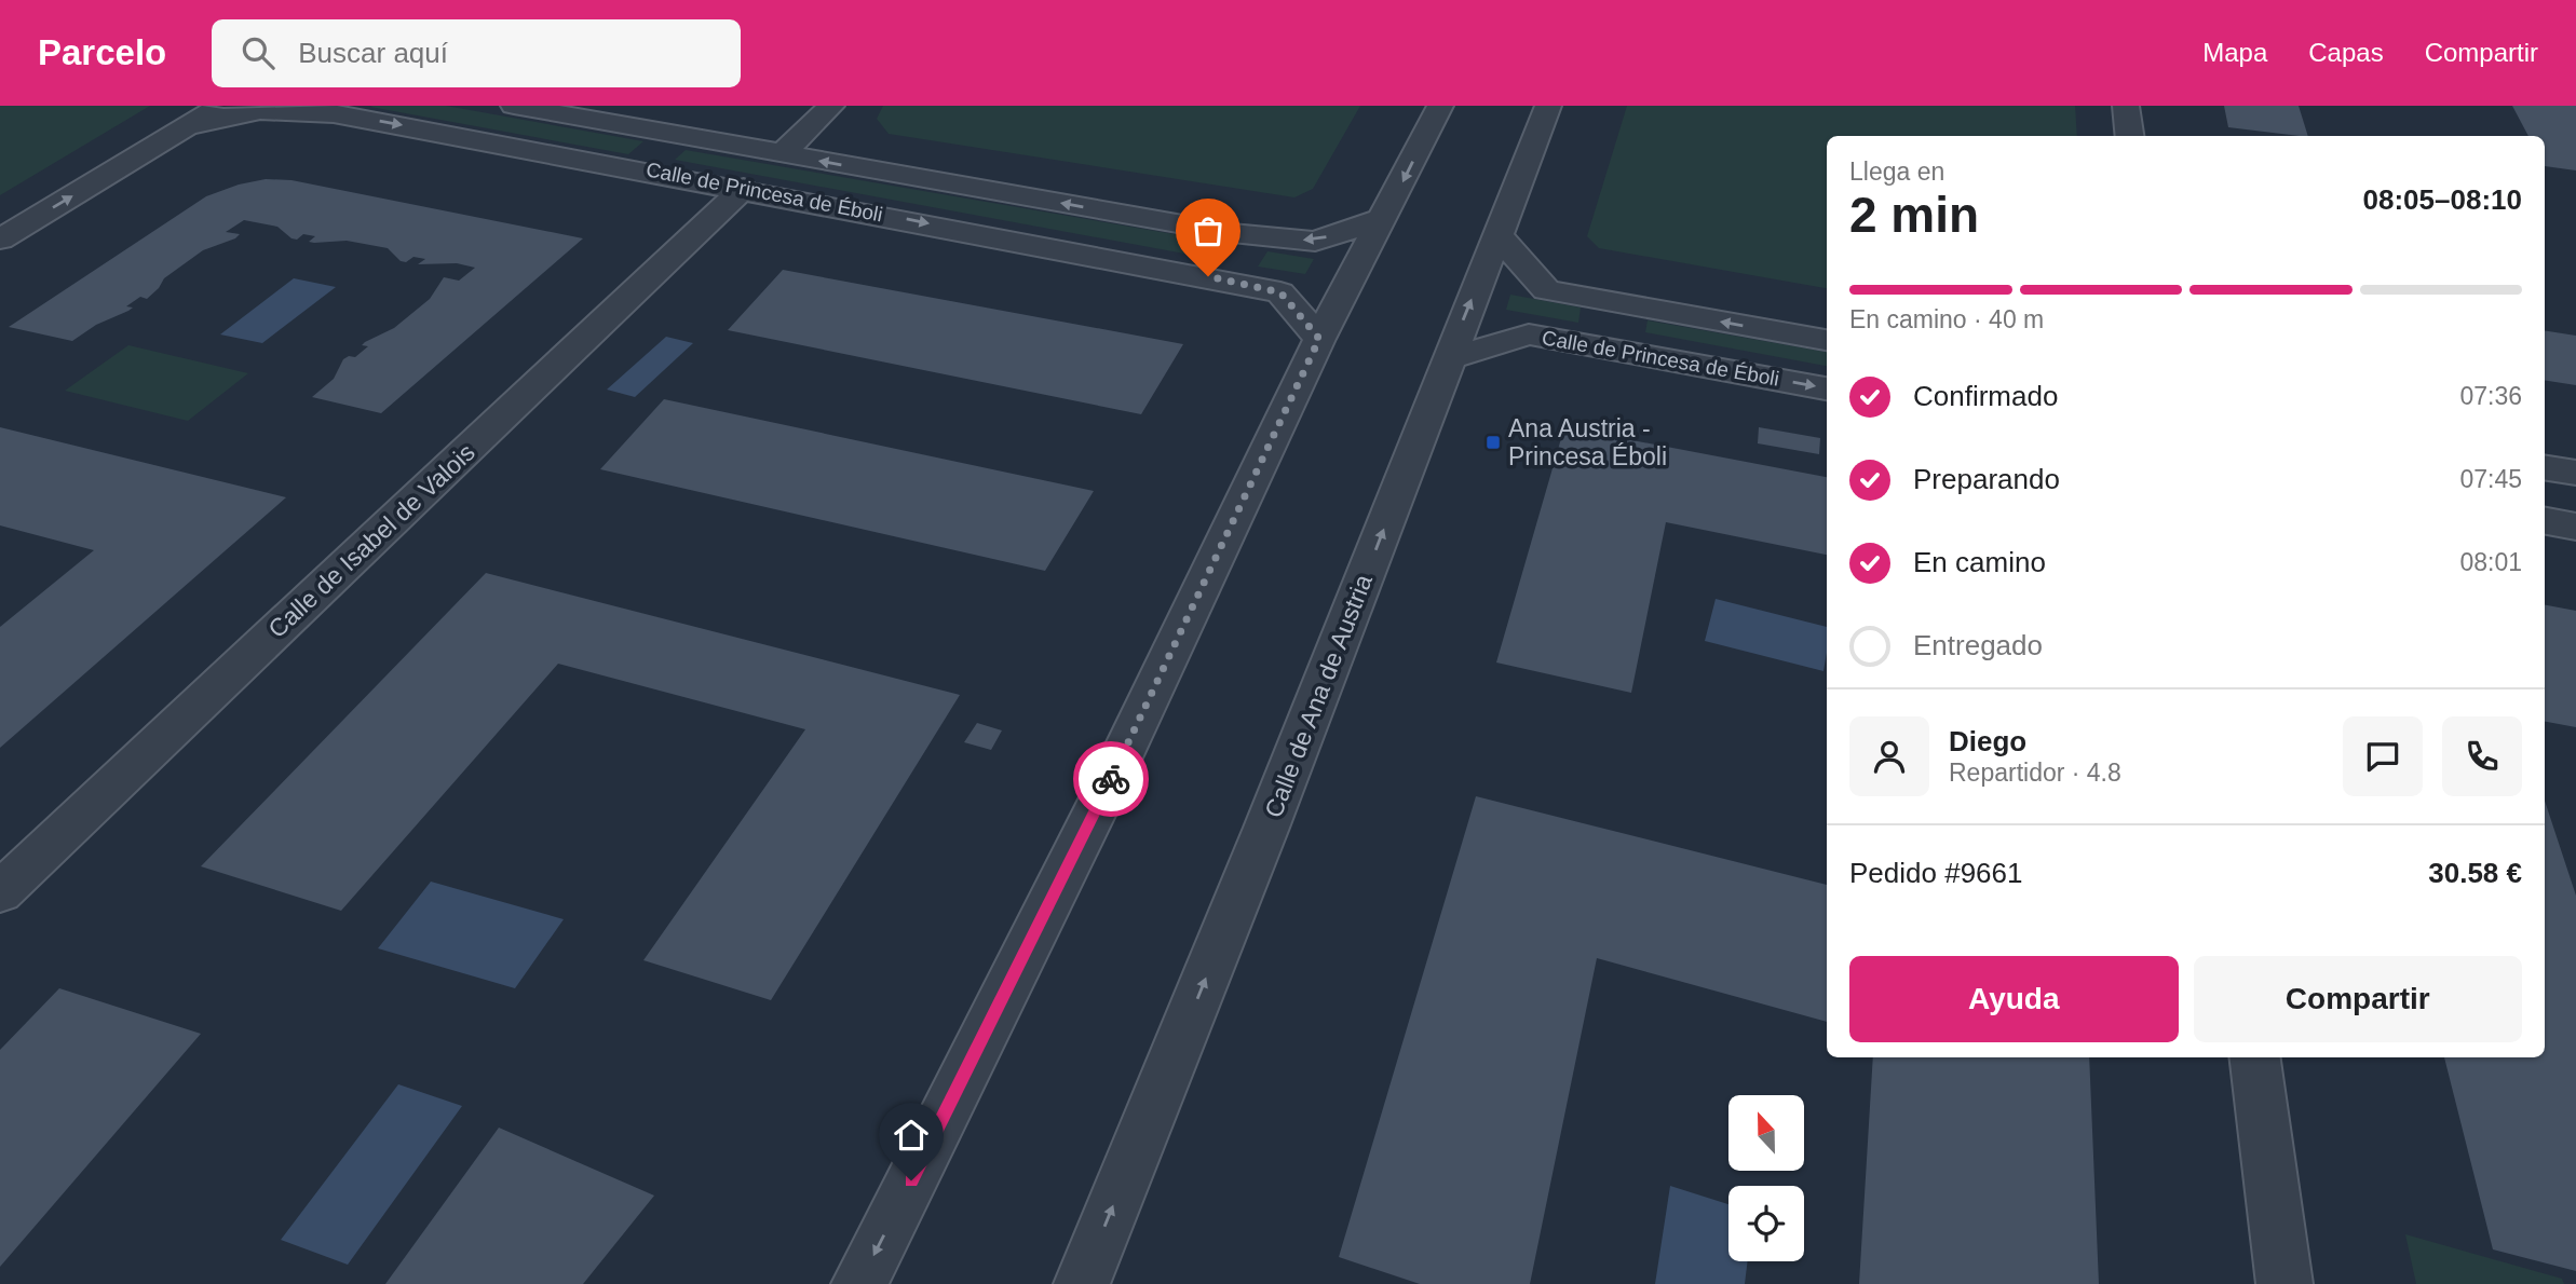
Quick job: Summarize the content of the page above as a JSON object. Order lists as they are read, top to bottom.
{
  "streets": {
    "street": ["Calle de Princesa de Éboli", "Calle de Isabel de Valois", "Calle de Ana de Austria"]
  },
  "crossings": [
    ["Calle de Princesa de Éboli", "Calle de Isabel de Valois"],
    ["Calle de Princesa de Éboli", "Calle de Ana de Austria"]
  ],
  "places": {
    "transit": ["Ana Austria - Princesa Éboli"]
  },
  "north": "top",
  "page": {
    "header": "Parcelo",
    "search": "Buscar aquí",
    "nav": ["Mapa", "Capas", "Compartir"],
    "heading": ["2 min", "Llega en", "08:05–08:10"],
    "panel": [
      "Diego",
      "Repartidor · 4.8",
      "Pedido #9661",
      "30.58 €"
    ],
    "bar": "En camino · 40 m",
    "list": [
      ["Confirmado", "07:36"],
      ["Preparando", "07:45"],
      ["En camino", "08:01"],
      "Entregado"
    ],
    "buttons": ["Ayuda", "Compartir"]
  }
}
